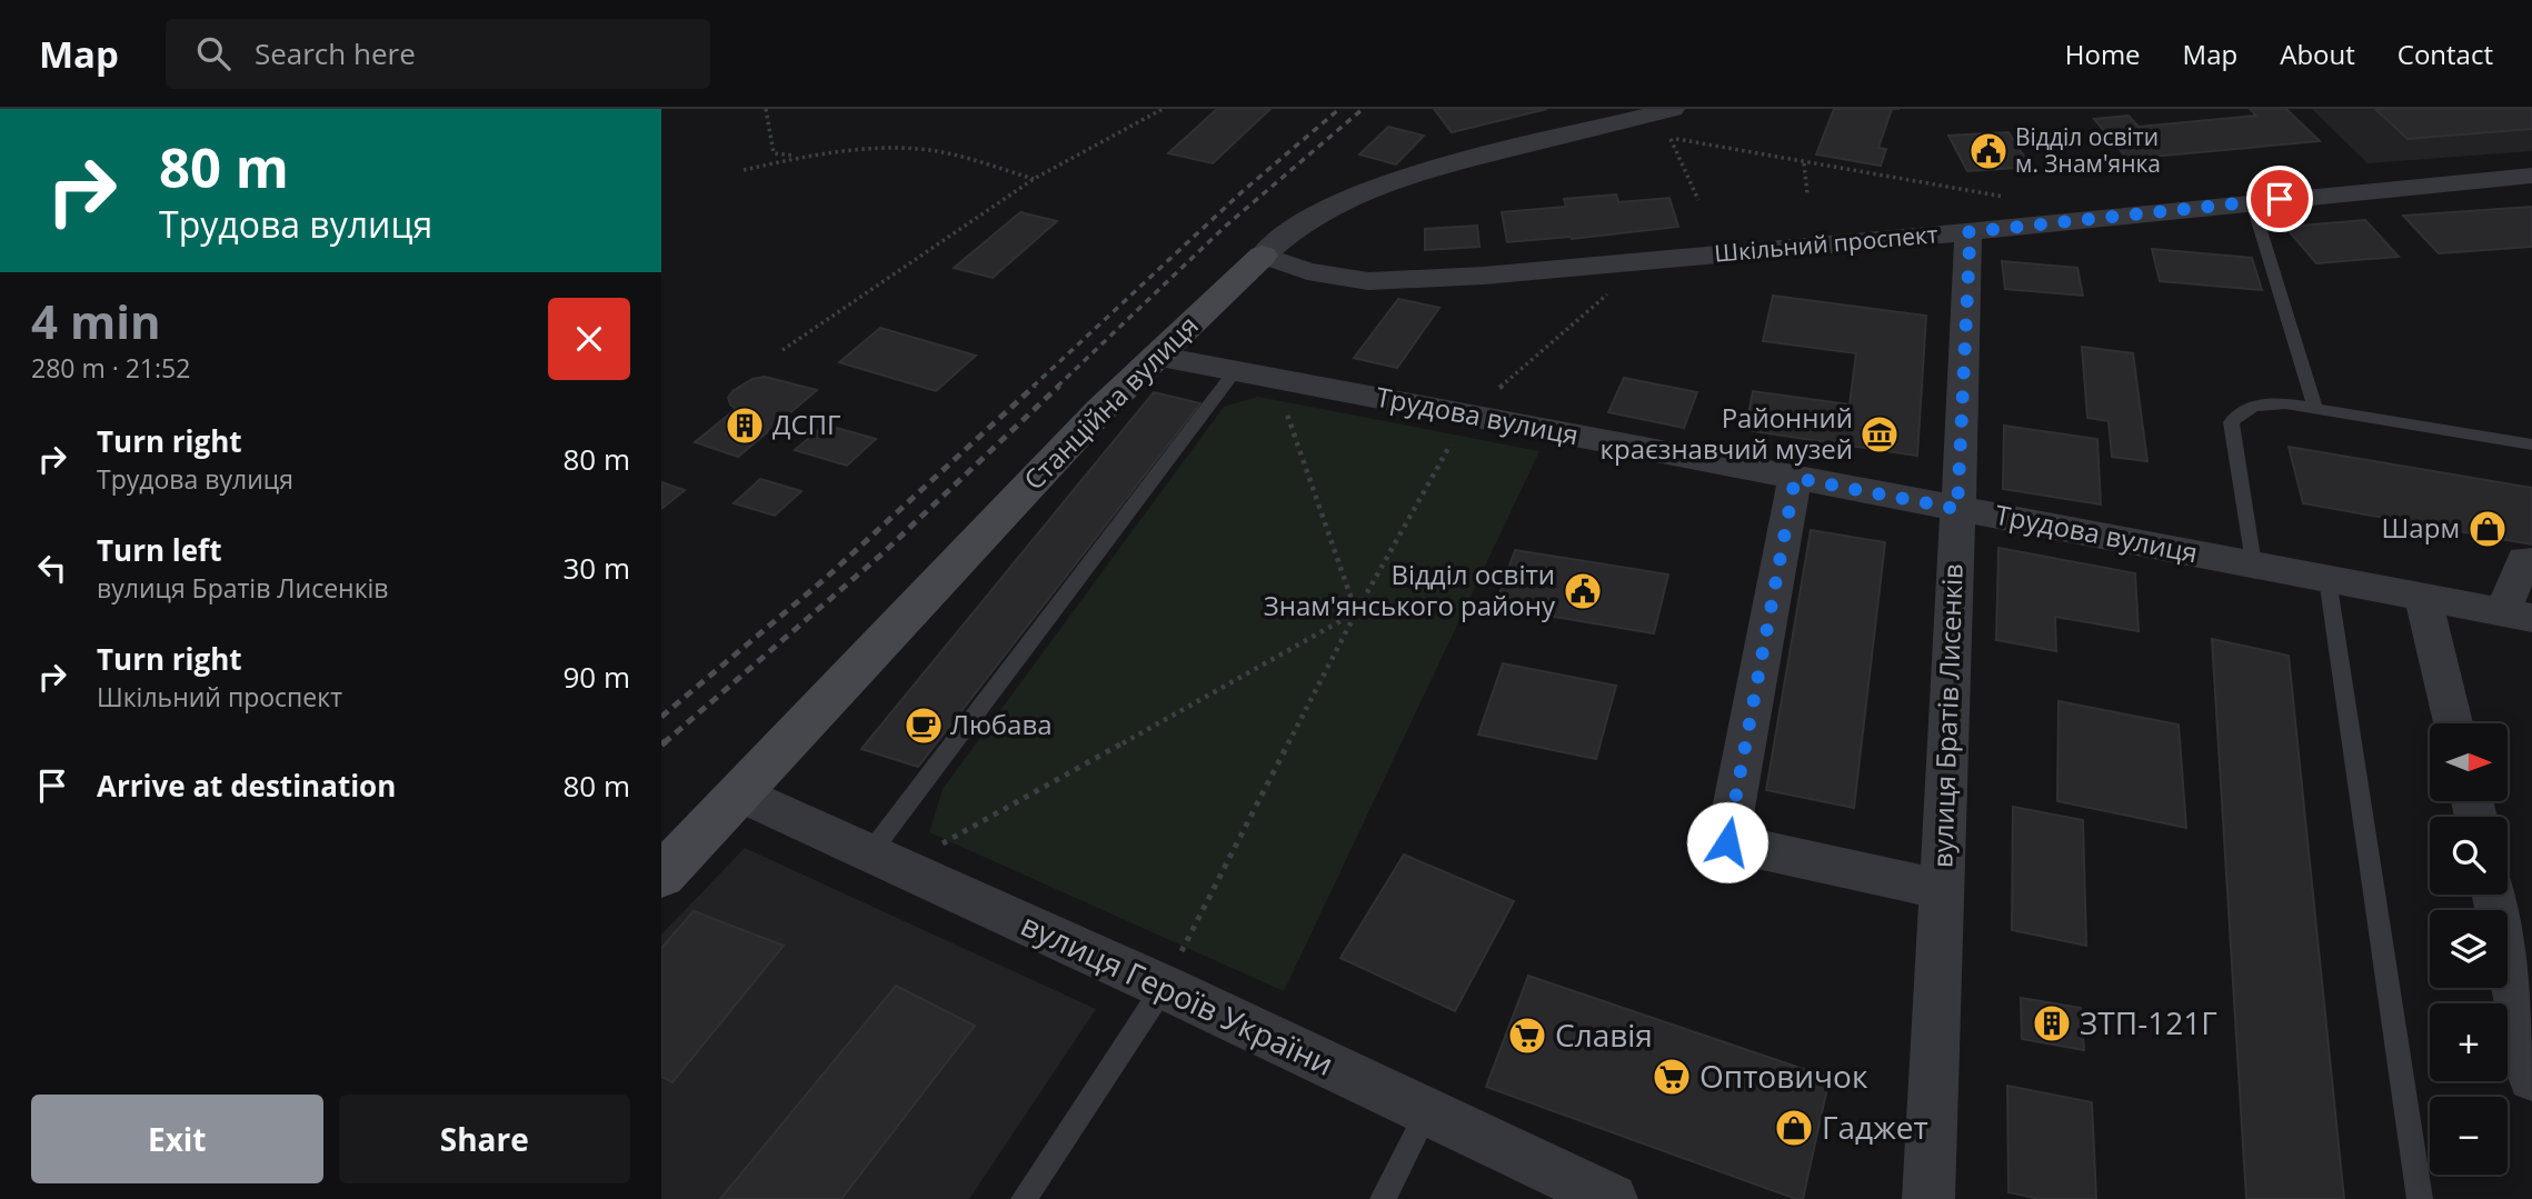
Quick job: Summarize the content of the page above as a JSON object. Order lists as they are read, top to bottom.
{
  "streets": {
    "street": [
      "Шкільний проспект",
      "Станційна вулиця",
      "Трудова вулиця",
      "вулиця Братів Лисенків",
      "вулиця Героїв України"
    ]
  },
  "crossings": [
    ["Шкільний проспект", "Станційна вулиця"],
    ["Шкільний проспект", "вулиця Братів Лисенків"],
    ["Станційна вулиця", "Трудова вулиця"],
    ["Станційна вулиця", "вулиця Героїв України"],
    ["Трудова вулиця", "вулиця Братів Лисенків"]
  ],
  "places": {
    "public building": ["Відділ освіти м. Знам'янка", "Відділ освіти Знам'янського району"],
    "building": ["ДСПГ", "ЗТП-121Г"],
    "museum": ["Районний краєзнавчий музей"],
    "shop": ["Шарм", "Гаджет"],
    "cafe": ["Любава"],
    "supermarket": ["Славія", "Оптовичок"]
  },
  "north": "right",
  "page": {
    "header": "Map",
    "search": "Search here",
    "nav": [
      "Home",
      "Map",
      "About",
      "Contact"
    ],
    "turn": ["80 m", "Трудова вулиця"],
    "heading": ["4 min", "280 m · 21:52"],
    "list": [
      {
        "name": "Turn right",
        "note": "Трудова вулиця",
        "value": "80 m"
      },
      {
        "name": "Turn left",
        "note": "вулиця Братів Лисенків",
        "value": "30 m"
      },
      {
        "name": "Turn right",
        "note": "Шкільний проспект",
        "value": "90 m"
      },
      {
        "name": "Arrive at destination",
        "value": "80 m"
      }
    ],
    "map_buttons": ["+", "−"],
    "buttons": ["Exit", "Share"]
  }
}
